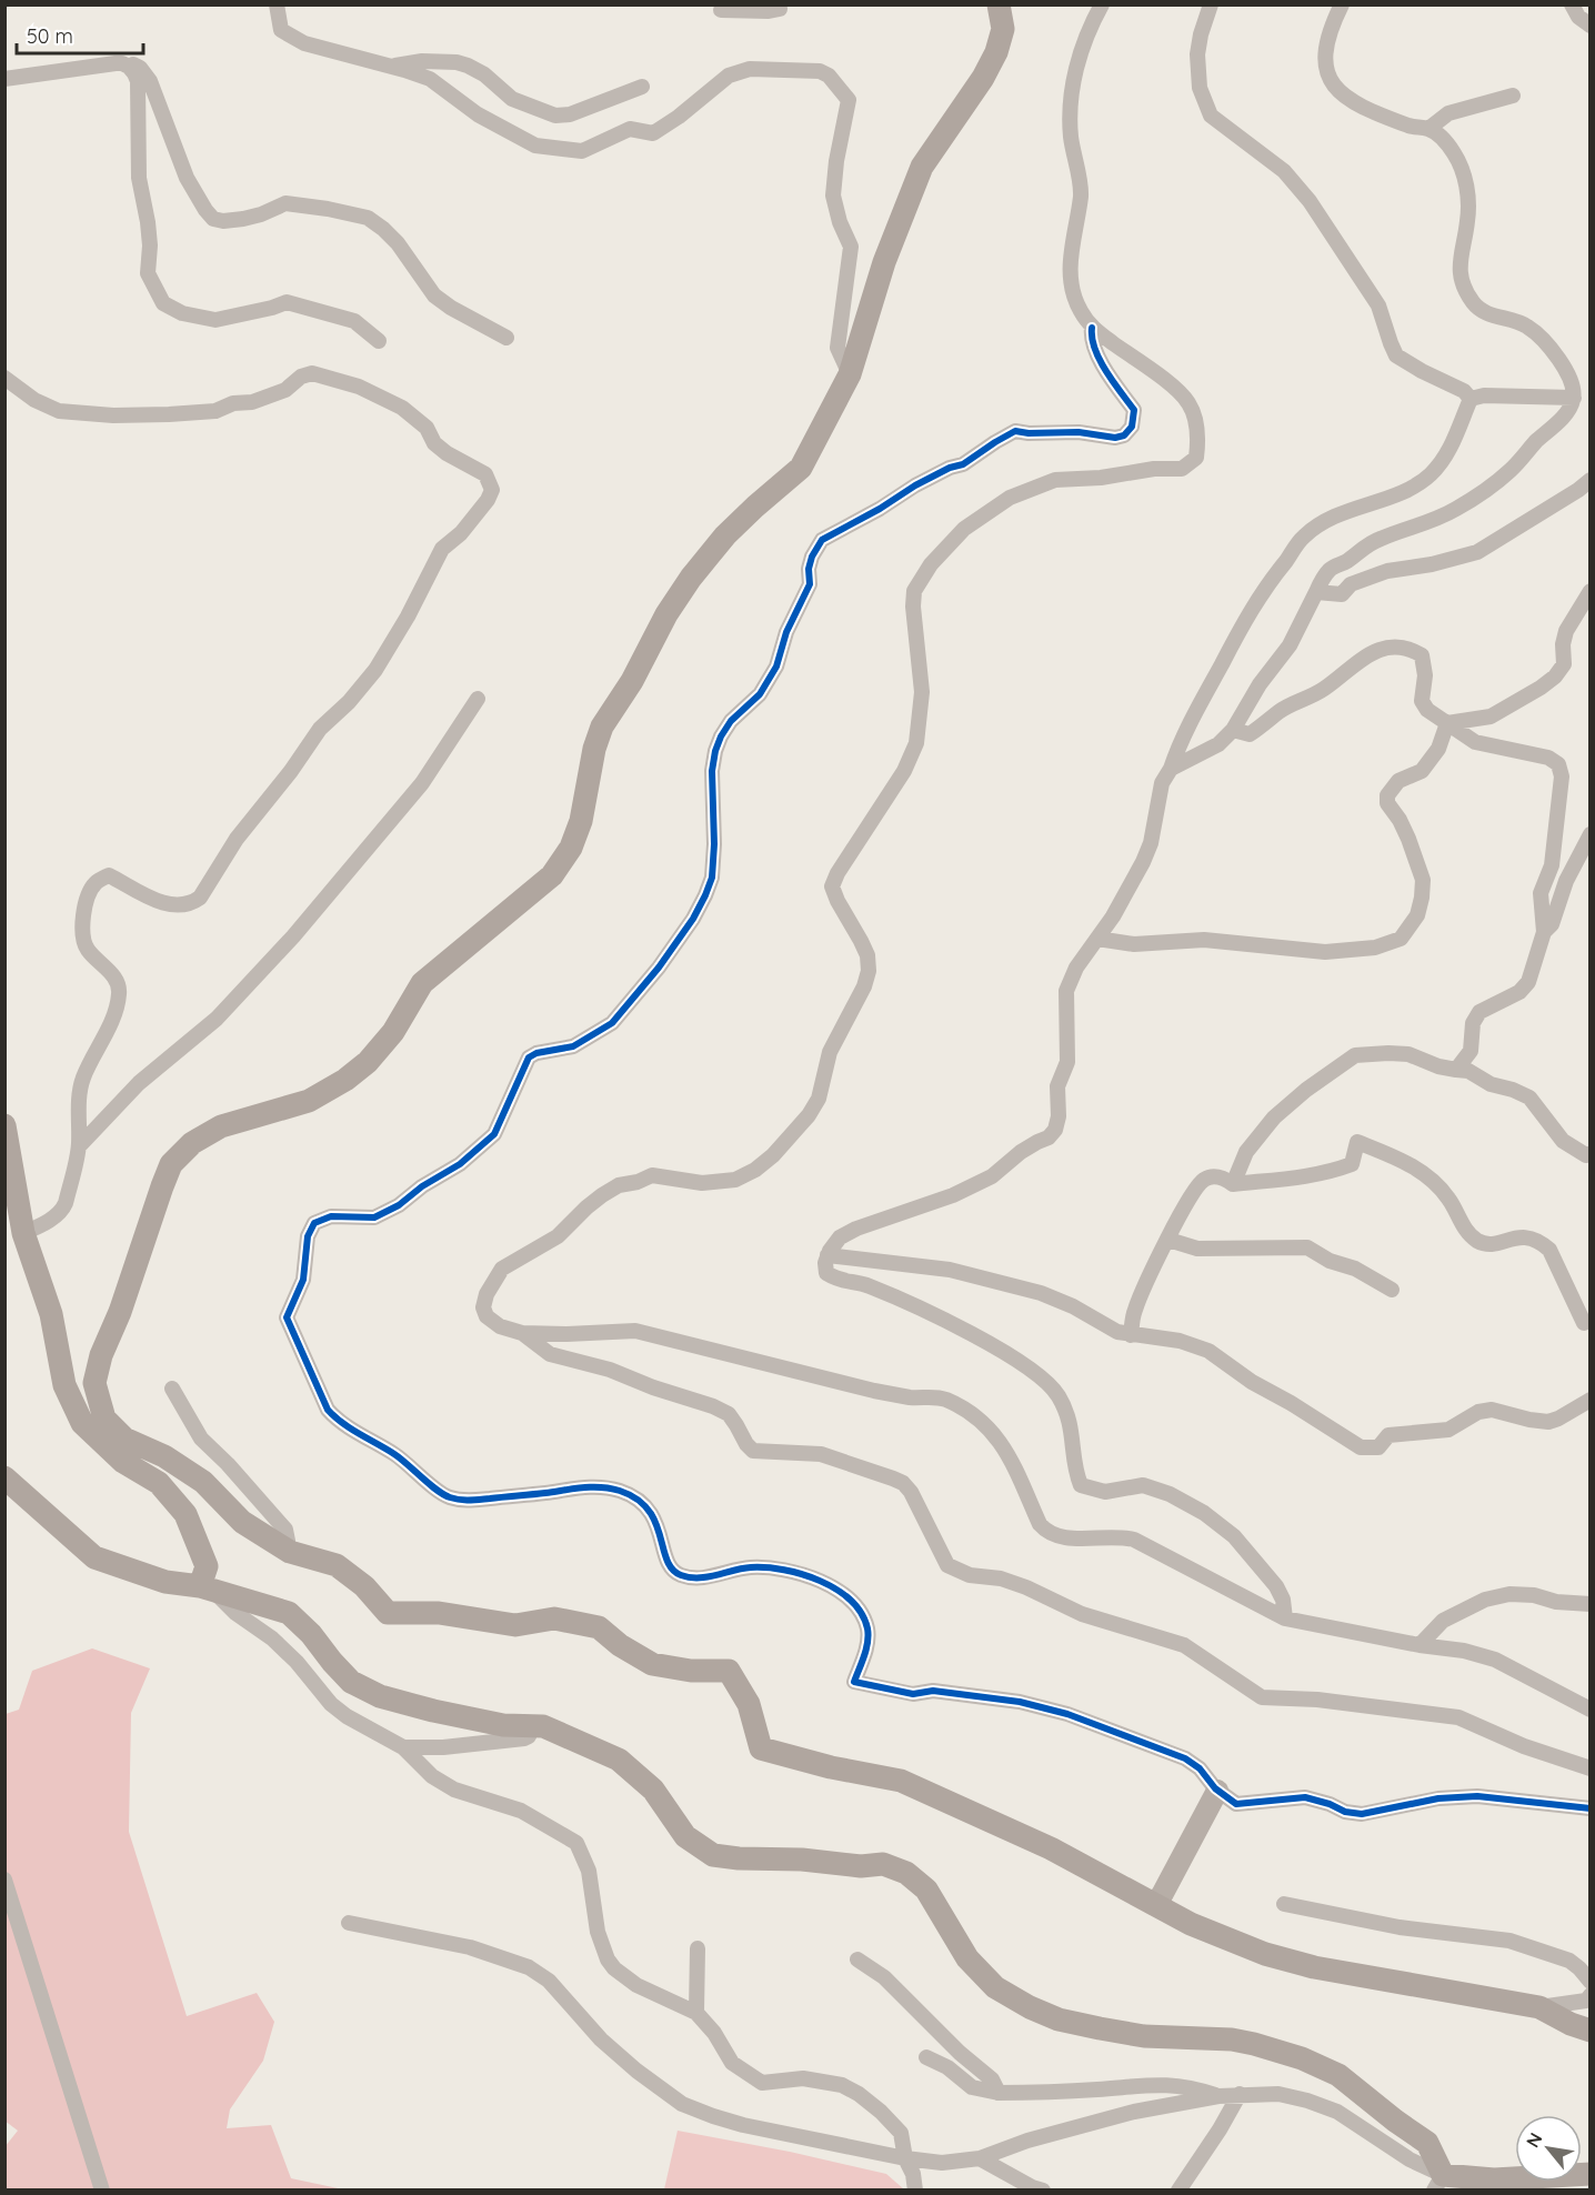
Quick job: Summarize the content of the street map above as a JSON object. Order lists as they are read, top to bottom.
{
  "scale_bar": "50 m",
  "north": "top left"
}
